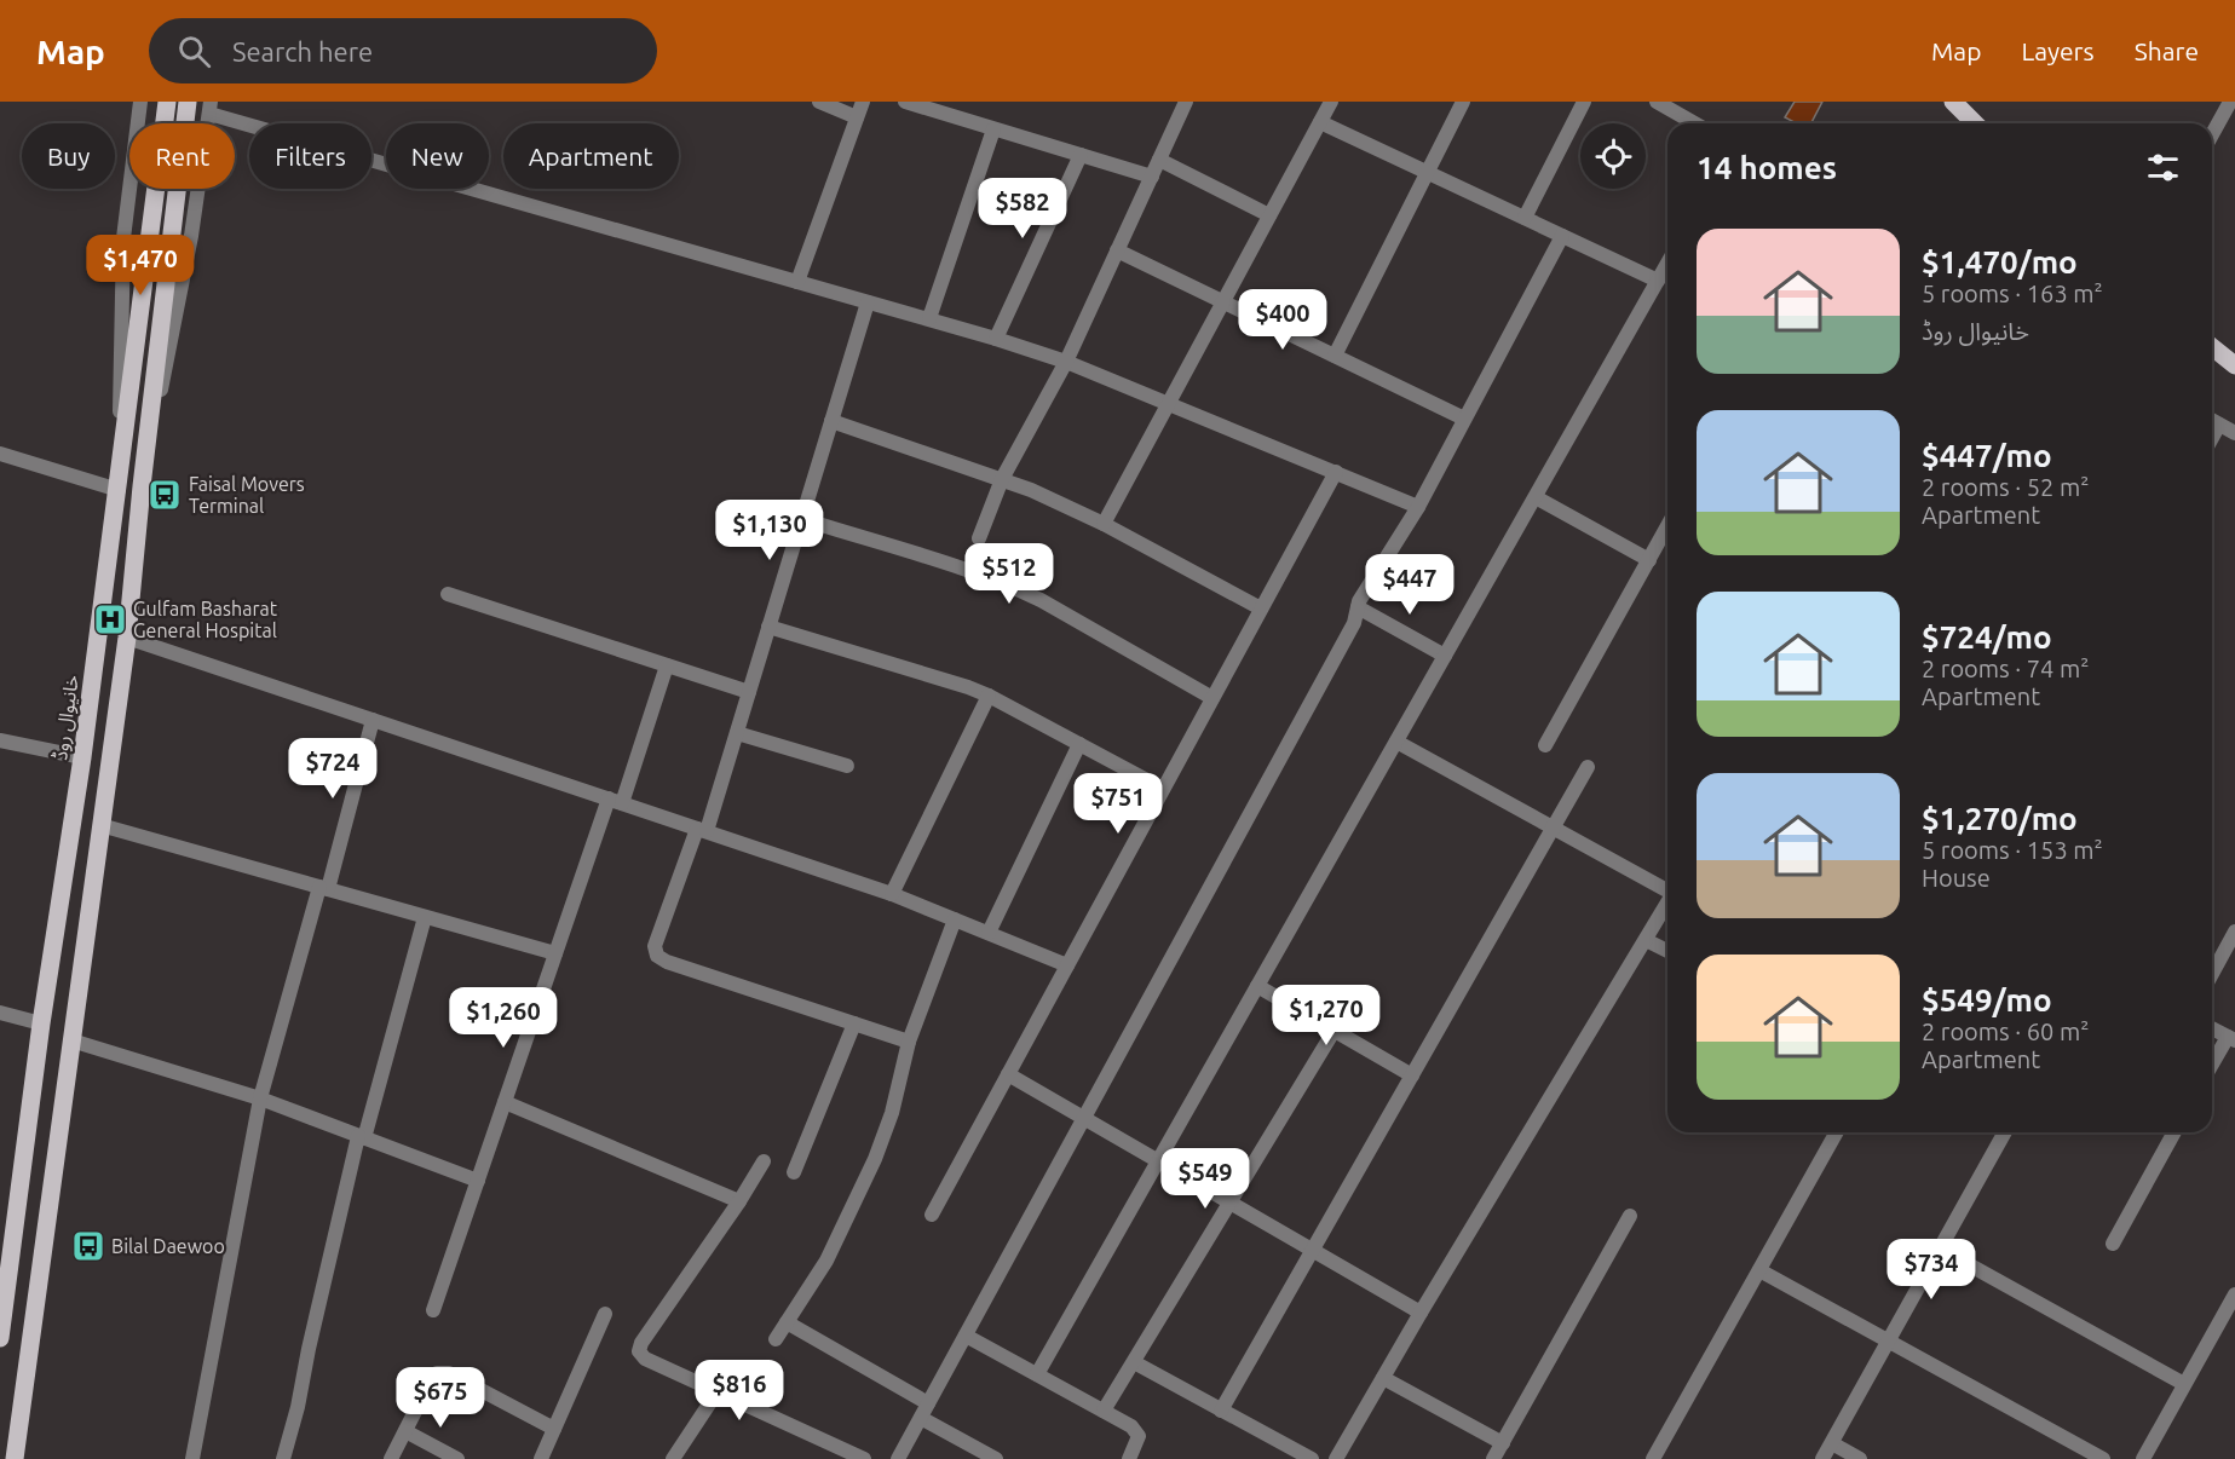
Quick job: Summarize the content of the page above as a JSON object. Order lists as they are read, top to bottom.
{
  "streets": {
    "main road": ["خانیوال روڈ"]
  },
  "places": {
    "bus stop": ["Faisal Movers Terminal", "Bilal Daewoo"],
    "hospital": ["Gulfam Basharat General Hospital"]
  },
  "page": {
    "header": "Map",
    "search": "Search here",
    "nav": ["Map", "Layers", "Share"],
    "chip": [
      "Buy",
      "Rent",
      "Filters",
      "New",
      "Apartment"
    ],
    "heading": "14 homes",
    "price": [
      "$582",
      "$1,470",
      "$400",
      "$1,130",
      "$512",
      "$447",
      "$724",
      "$751",
      "$1,270",
      "$1,260",
      "$549",
      "$734",
      "$816",
      "$675"
    ],
    "list": [
      {
        "name": "$1,470/mo",
        "note": "5 rooms · 163 m² · خانیوال روڈ"
      },
      {
        "name": "$447/mo",
        "note": "2 rooms · 52 m² · Apartment"
      },
      {
        "name": "$724/mo",
        "note": "2 rooms · 74 m² · Apartment"
      },
      {
        "name": "$1,270/mo",
        "note": "5 rooms · 153 m² · House"
      },
      {
        "name": "$549/mo",
        "note": "2 rooms · 60 m² · Apartment"
      }
    ]
  }
}
